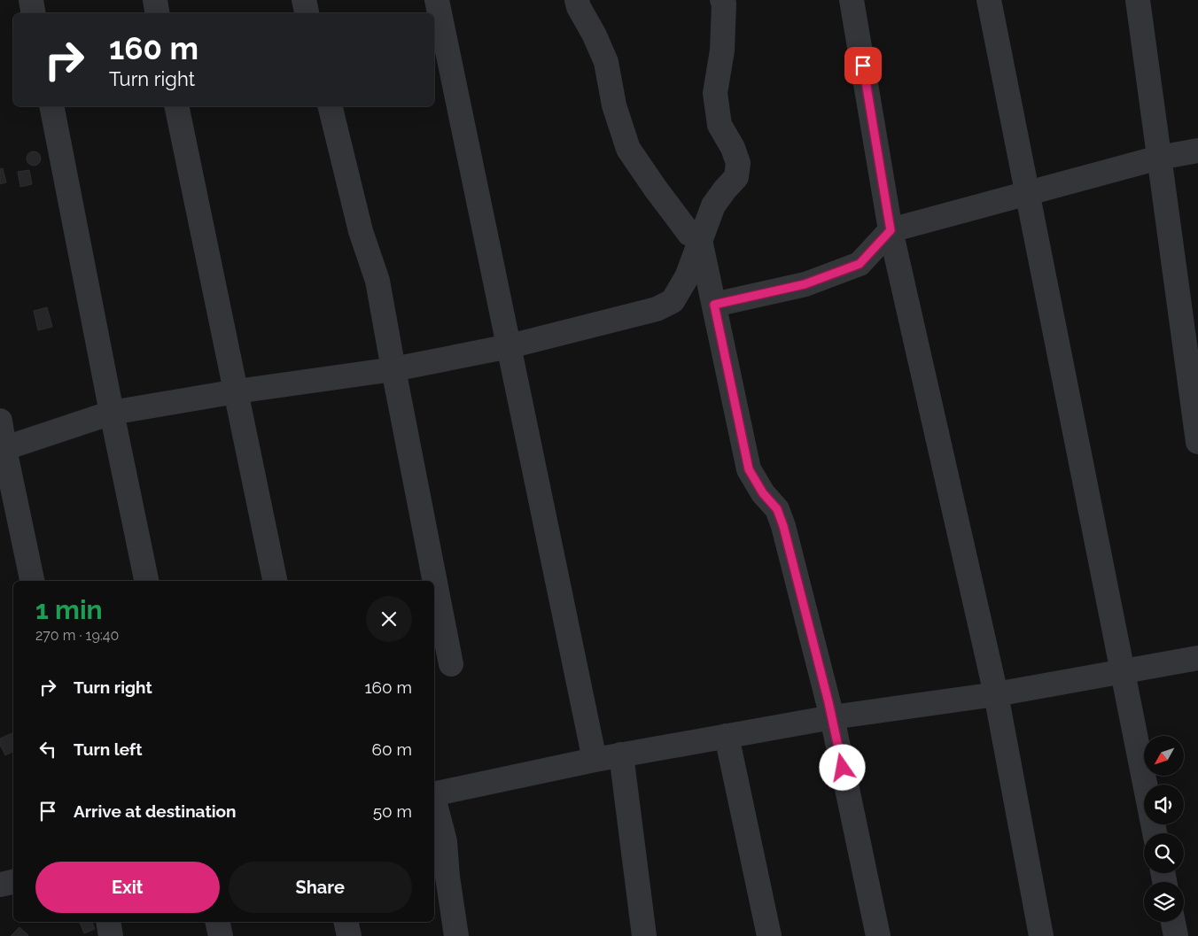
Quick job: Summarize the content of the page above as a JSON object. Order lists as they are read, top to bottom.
{
  "north": "bottom left",
  "page": {
    "turn": ["160 m", "Turn right"],
    "heading": ["1 min", "270 m · 19:40"],
    "list": [
      {
        "name": "Turn right",
        "value": "160 m"
      },
      {
        "name": "Turn left",
        "value": "60 m"
      },
      {
        "name": "Arrive at destination",
        "value": "50 m"
      }
    ],
    "buttons": ["Exit", "Share"]
  }
}
